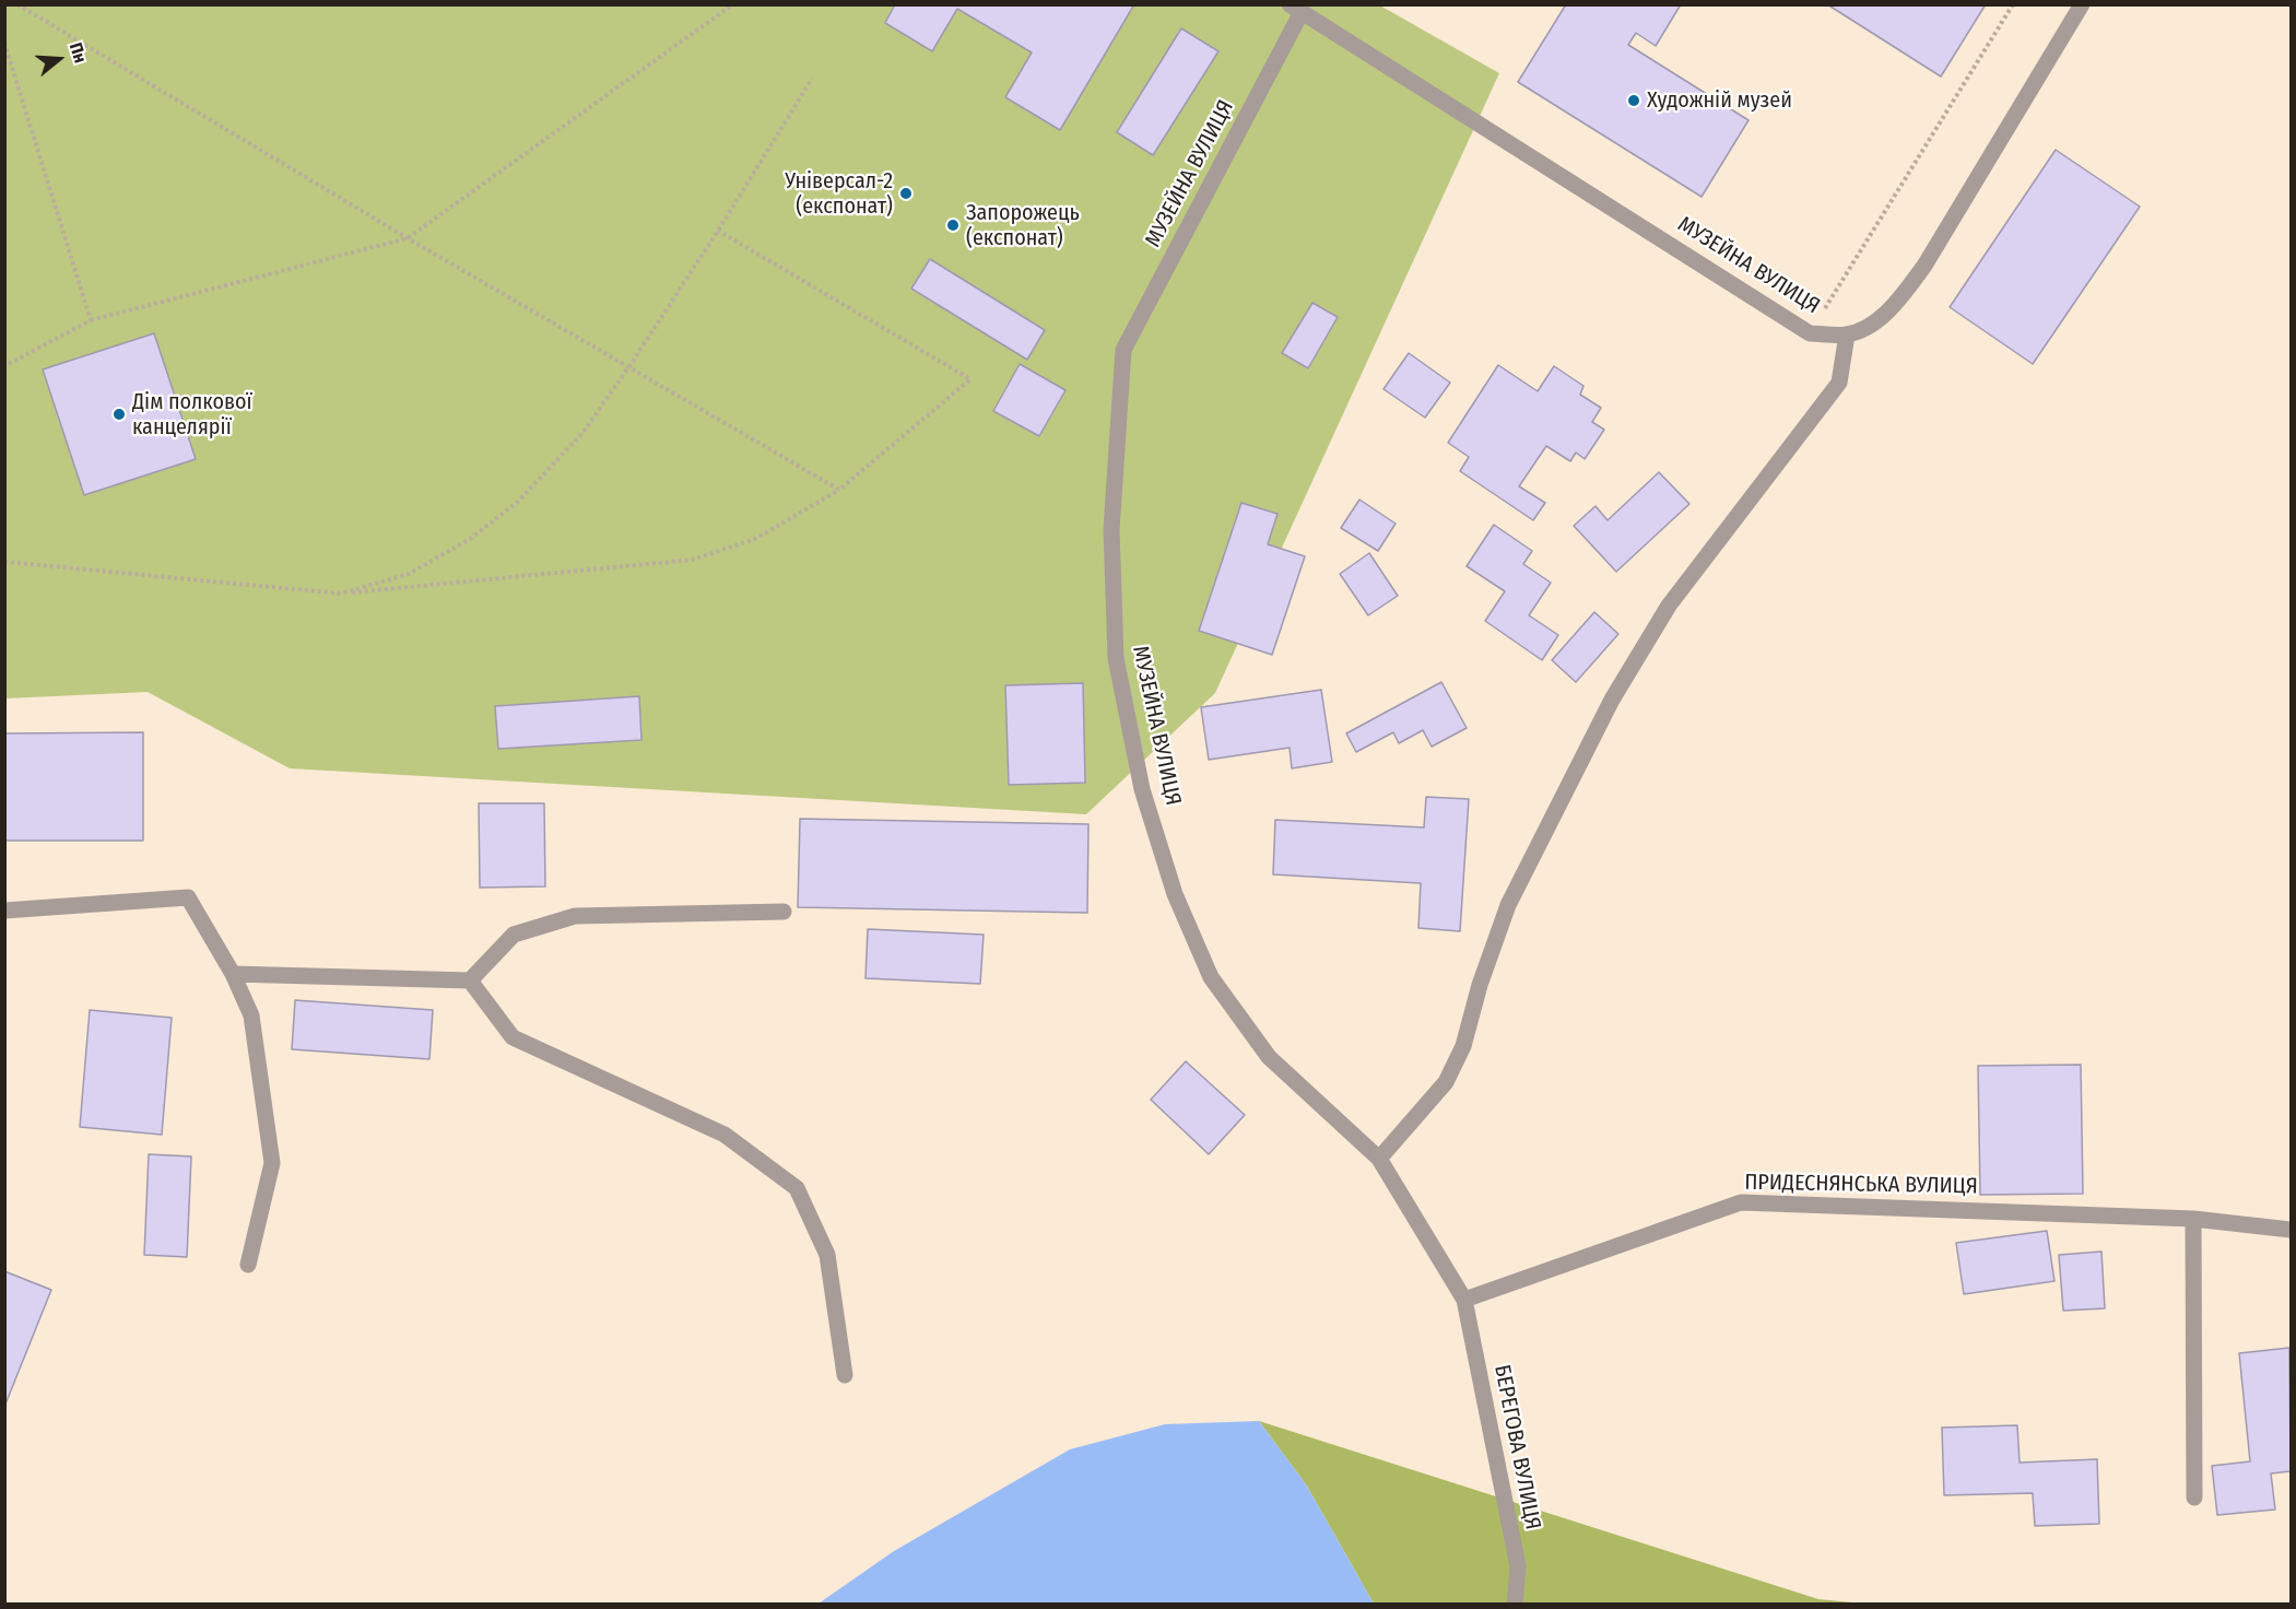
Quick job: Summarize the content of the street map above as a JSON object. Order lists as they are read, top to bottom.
{
  "streets": {
    "street": ["МУЗЕЙНА ВУЛИЦЯ", "ПРИДЕСНЯНСЬКА ВУЛИЦЯ", "БЕРЕГОВА ВУЛИЦЯ"]
  },
  "crossings": [
    ["МУЗЕЙНА ВУЛИЦЯ", "ПРИДЕСНЯНСЬКА ВУЛИЦЯ"],
    ["МУЗЕЙНА ВУЛИЦЯ", "БЕРЕГОВА ВУЛИЦЯ"],
    ["ПРИДЕСНЯНСЬКА ВУЛИЦЯ", "БЕРЕГОВА ВУЛИЦЯ"]
  ],
  "places": [
    "Художній музей",
    "Універсал-2 (експонат)",
    "Запорожець (експонат)",
    "Дім полкової канцелярії"
  ],
  "north": "right"
}
